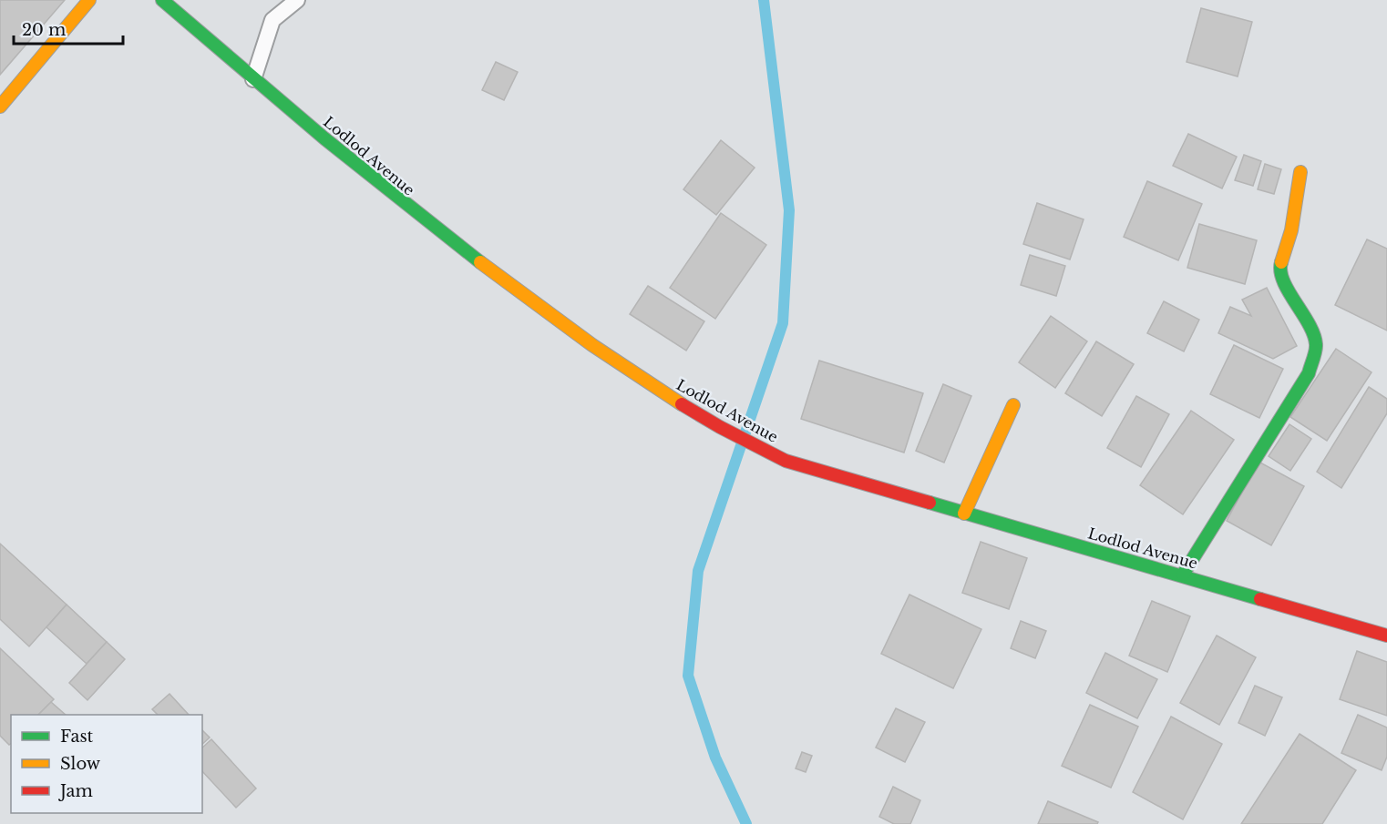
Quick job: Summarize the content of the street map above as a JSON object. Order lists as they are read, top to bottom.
{
  "streets": {
    "main road": ["Lodlod Avenue"]
  },
  "legend": ["Fast", "Slow", "Jam"],
  "scale_bar": "20 m"
}
